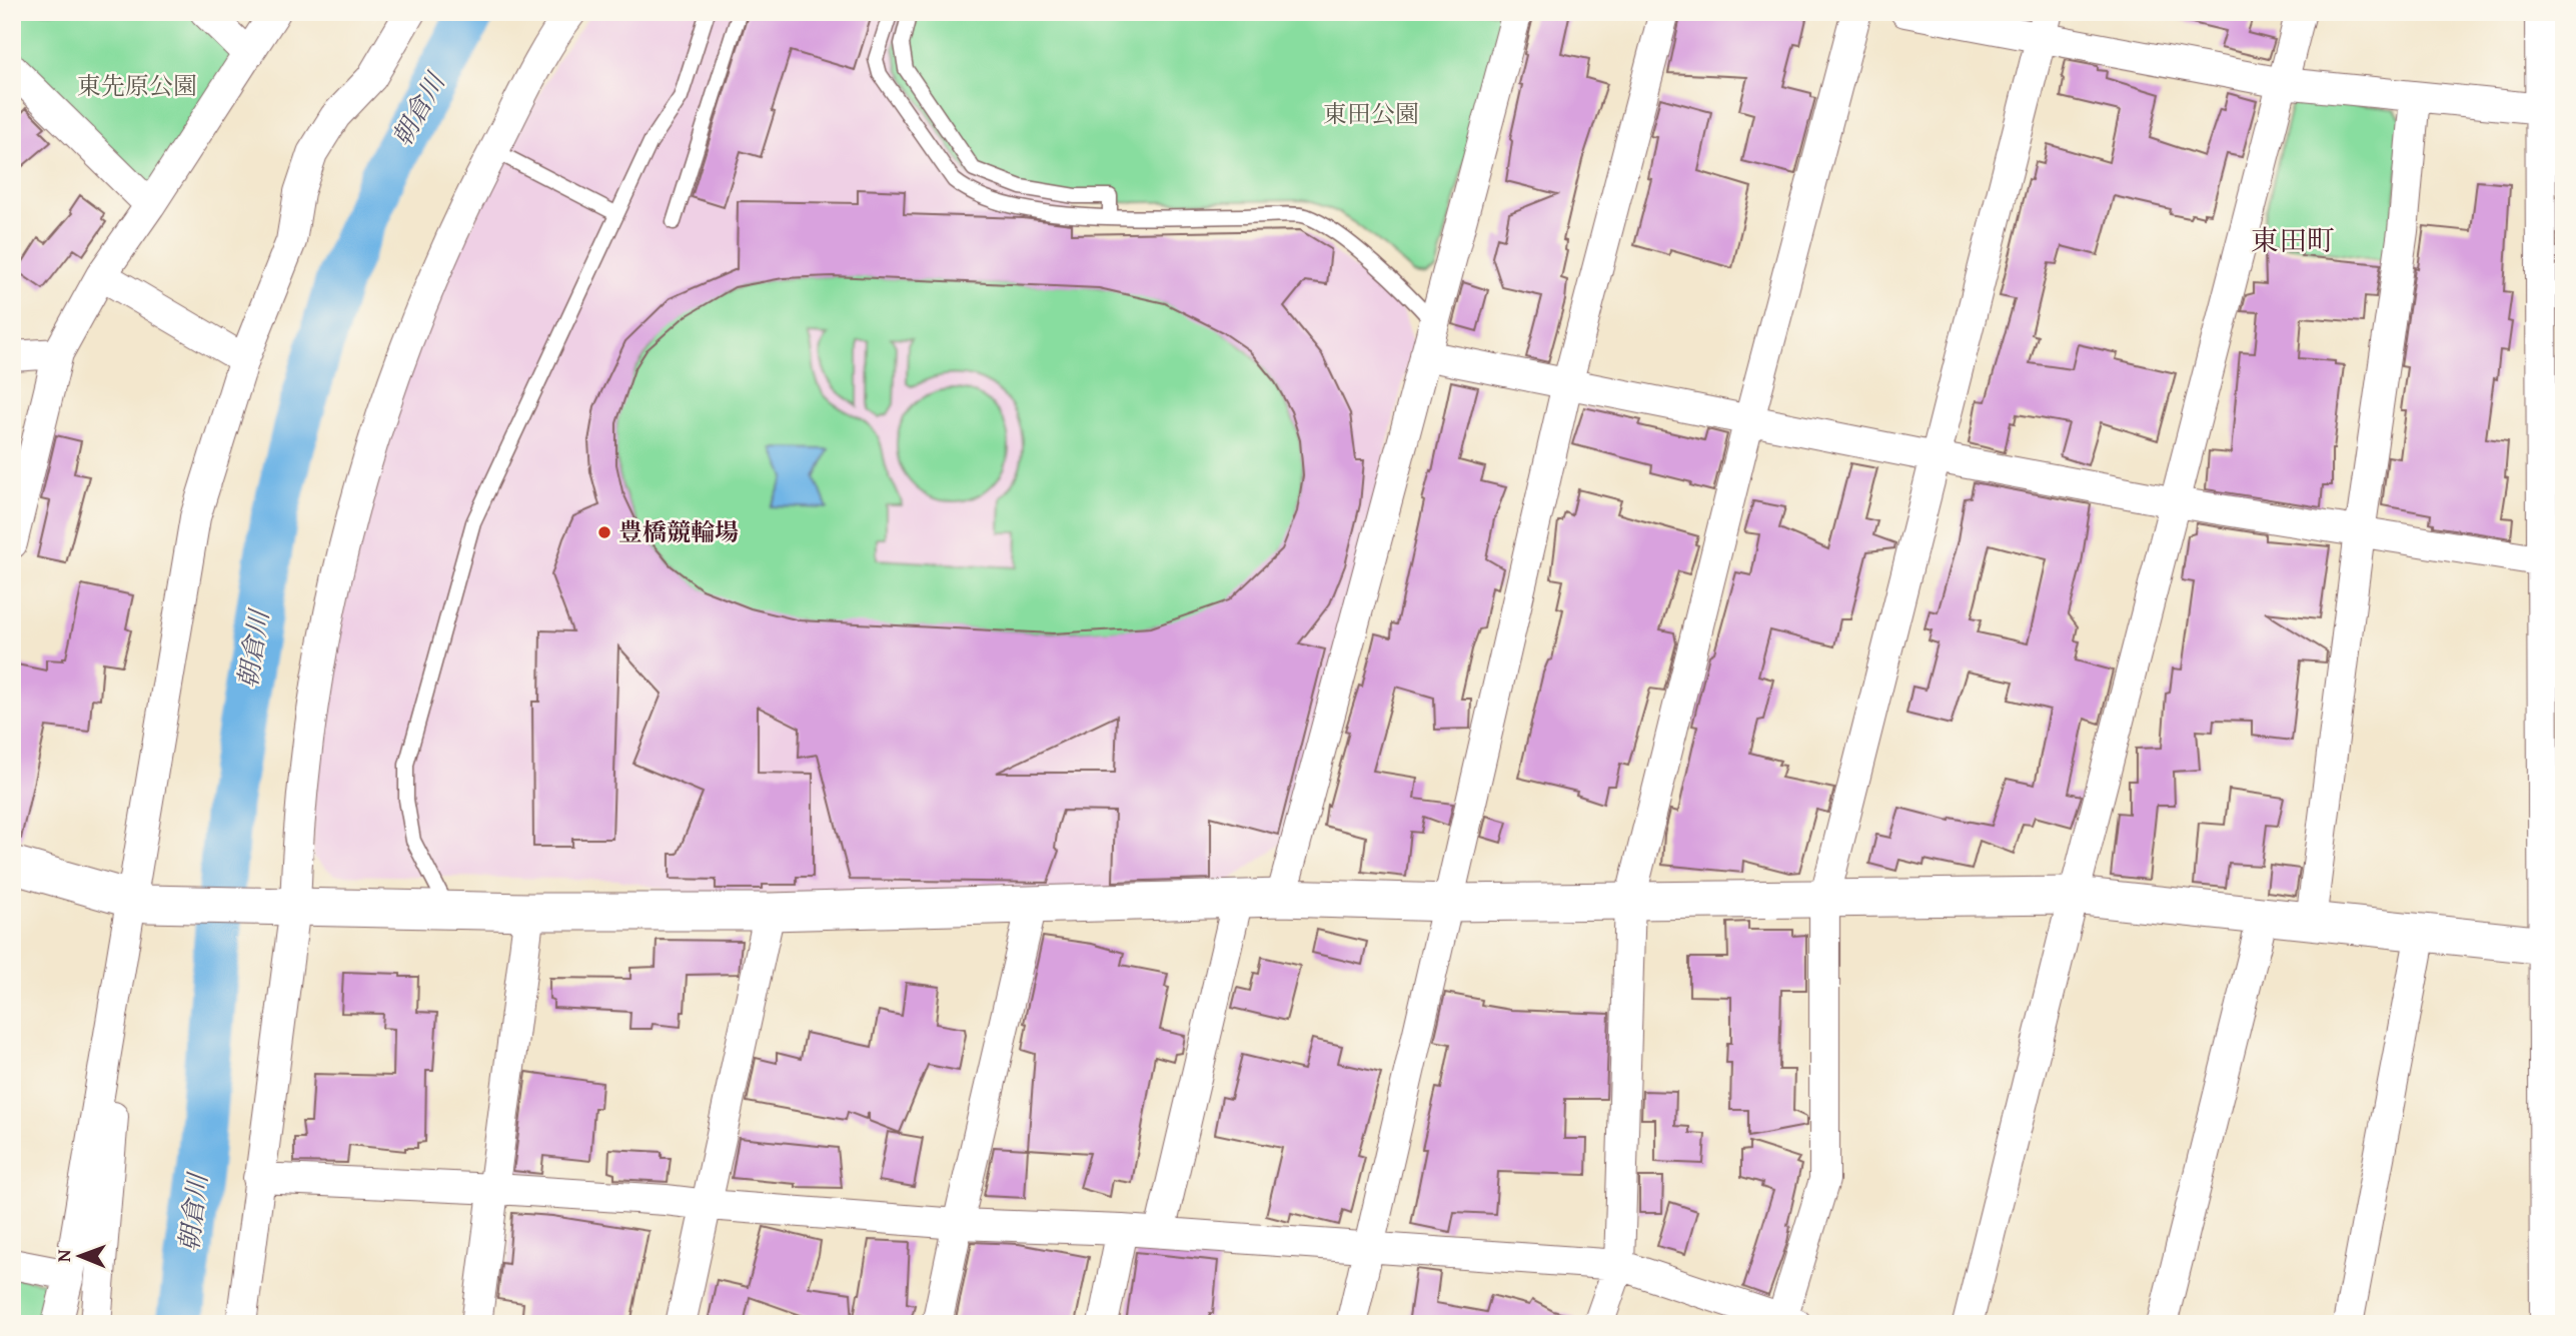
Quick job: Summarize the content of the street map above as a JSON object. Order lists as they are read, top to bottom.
{
  "districts": ["東田町"],
  "water": ["朝倉川"],
  "parks": ["東先原公園", "東田公園"],
  "places": ["豊橋競輪場"],
  "north": "left"
}
